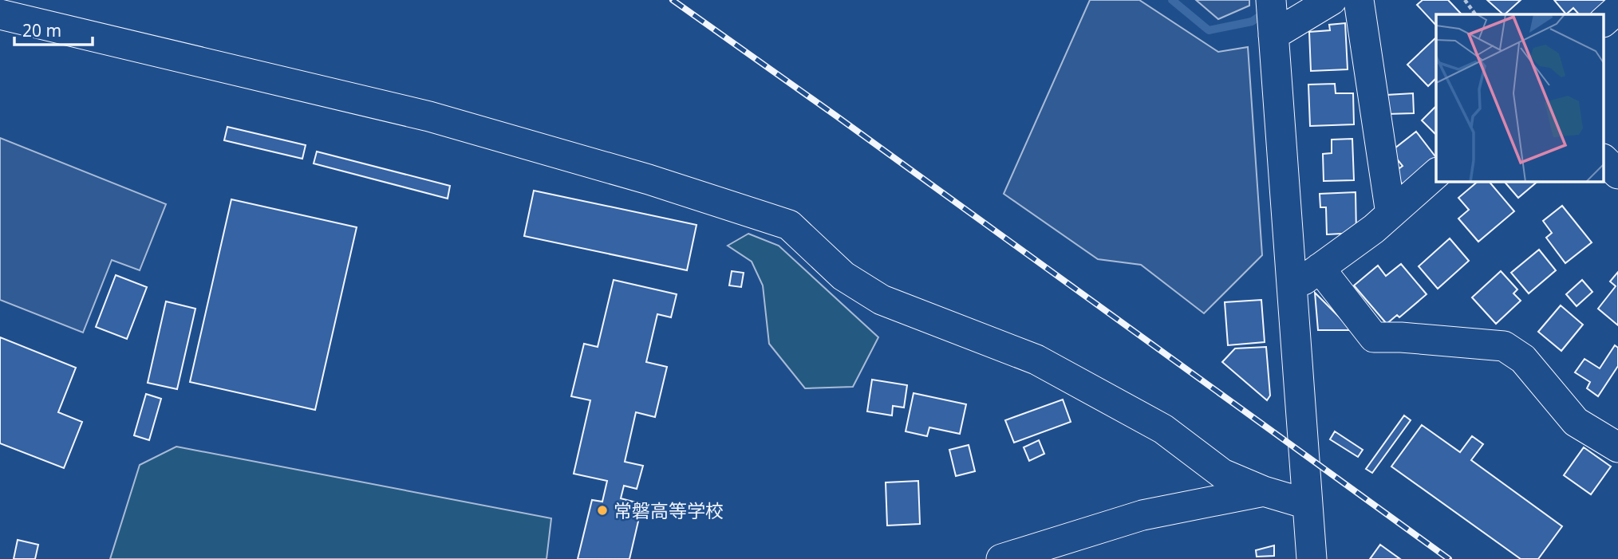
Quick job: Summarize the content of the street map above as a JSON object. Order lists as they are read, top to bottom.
{
  "places": ["常磐高等学校"],
  "scale_bar": "20 m"
}
